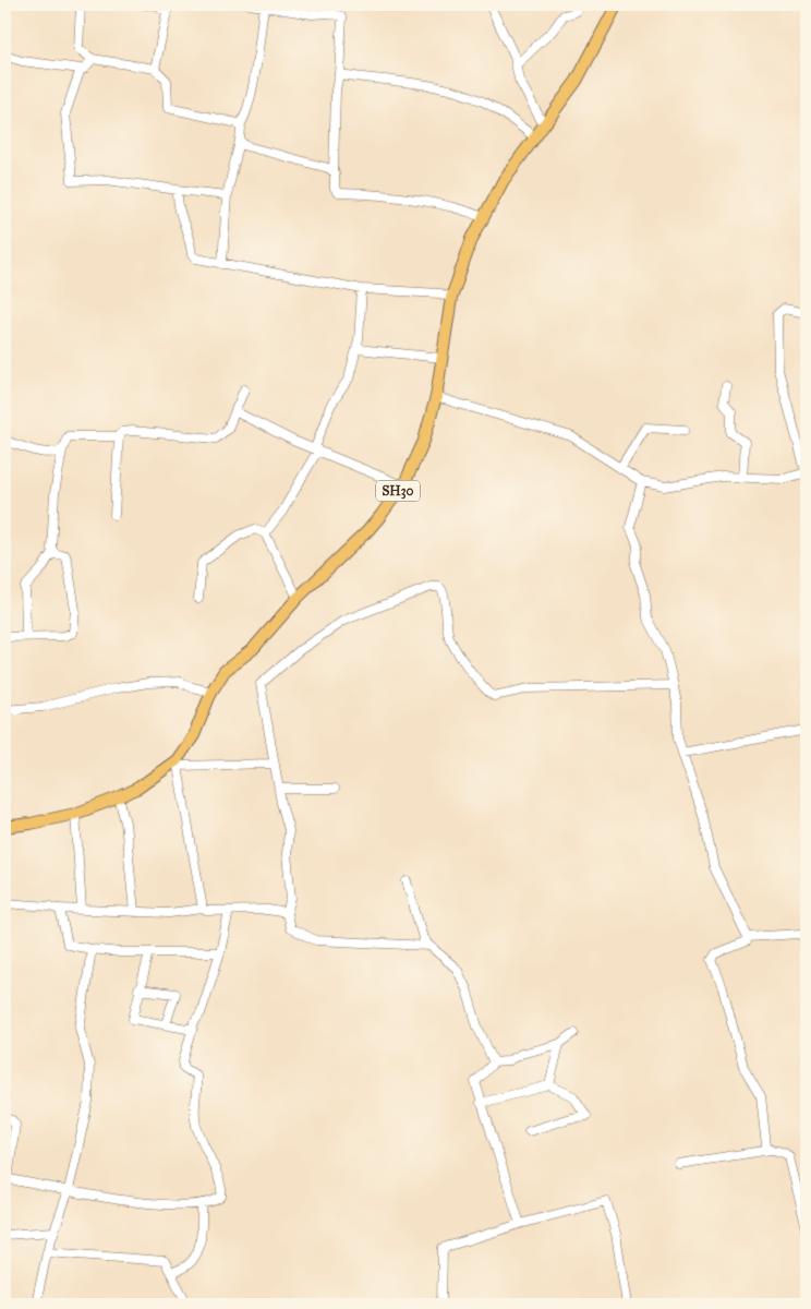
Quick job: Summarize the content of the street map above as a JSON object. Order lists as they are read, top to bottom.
{
  "streets": {
    "main road": ["SH30"]
  }
}
